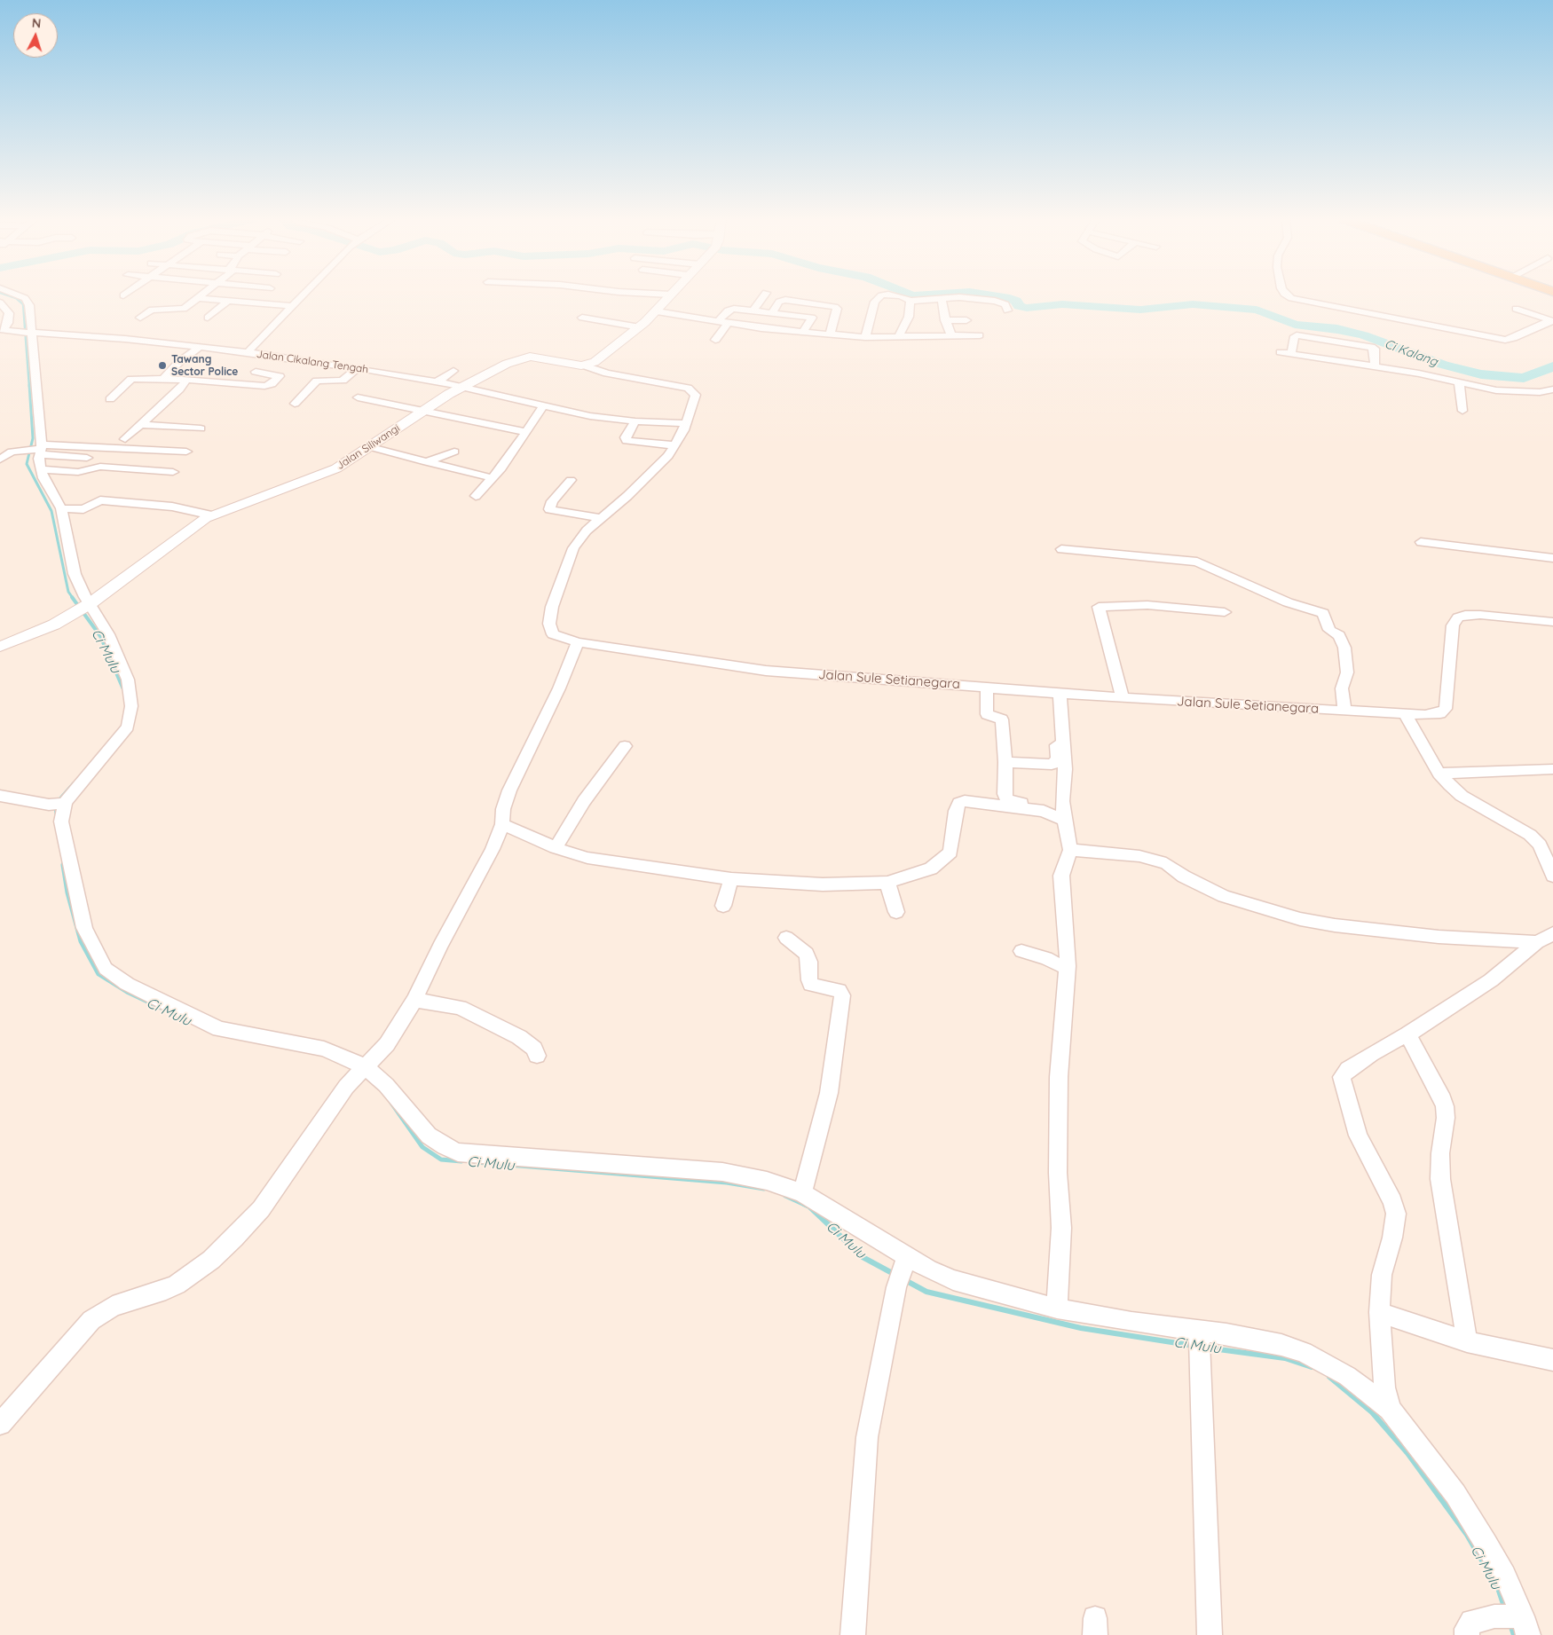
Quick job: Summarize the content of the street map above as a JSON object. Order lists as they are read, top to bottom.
{
  "streets": {
    "street": ["Jalan Cikalang Tengah", "Jalan Siliwangi", "Jalan Sule Setianegara"]
  },
  "crossings": [
    ["Jalan Cikalang Tengah", "Jalan Siliwangi"],
    ["Jalan Siliwangi", "Jalan Sule Setianegara"]
  ],
  "water": ["Ci Kalang", "Ci Mulu"],
  "places": ["Tawang Sector Police"],
  "north": "top"
}
